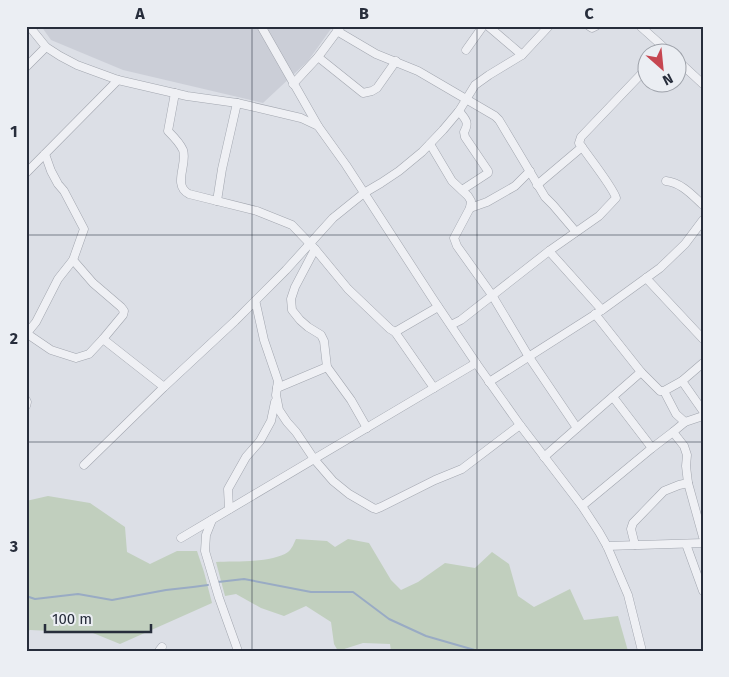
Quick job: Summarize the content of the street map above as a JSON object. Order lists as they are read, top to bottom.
{
  "scale_bar": "100 m",
  "north": "bottom right",
  "grid": {
    "columns": ["A", "B", "C"],
    "rows": ["1", "2", "3"]
  }
}
